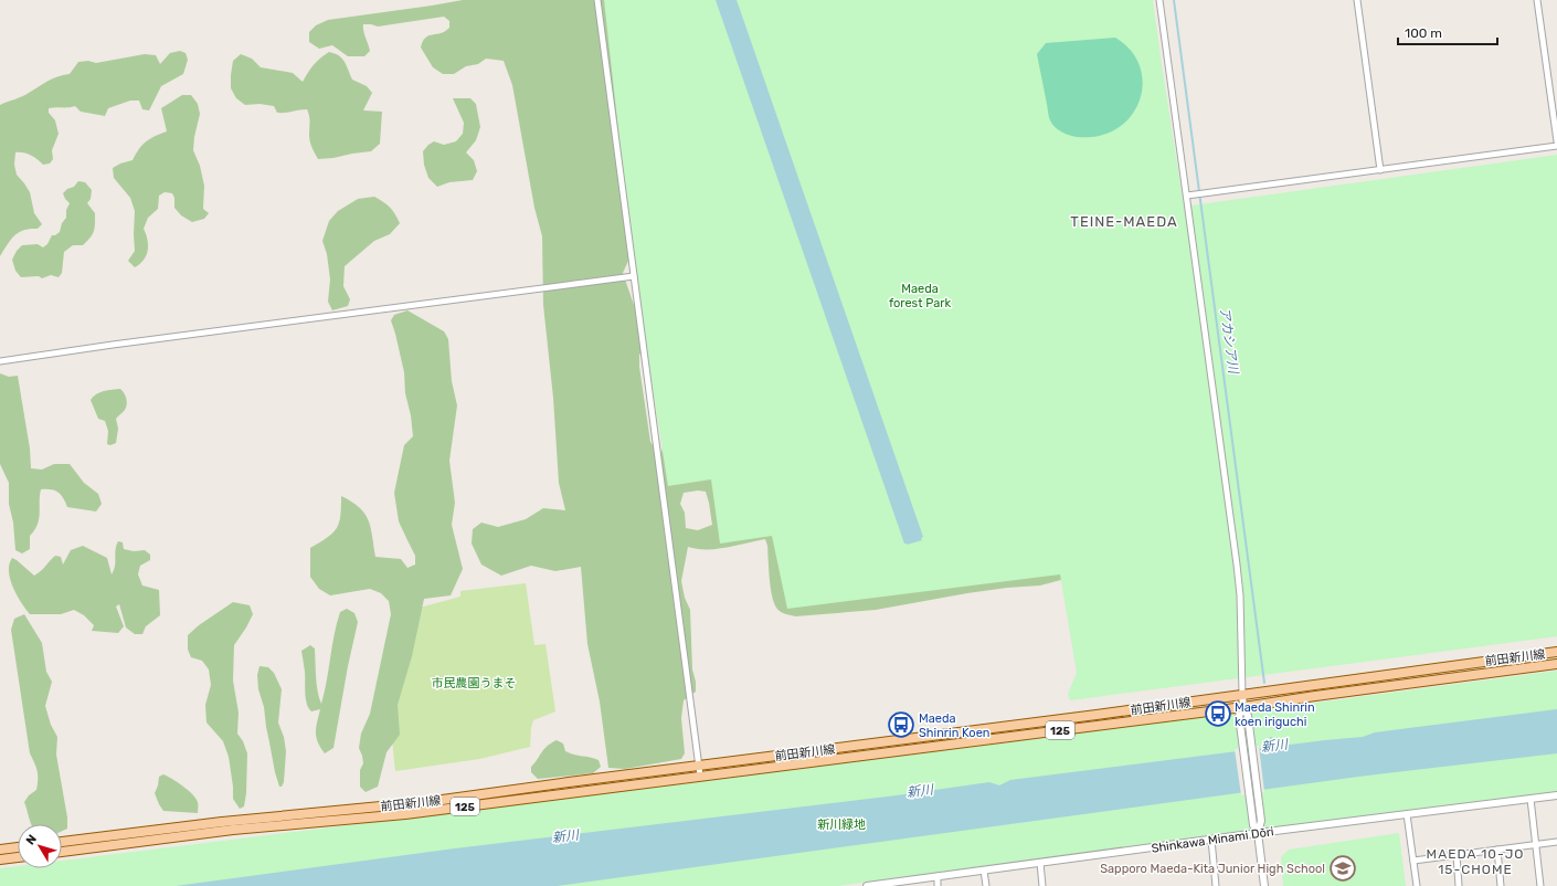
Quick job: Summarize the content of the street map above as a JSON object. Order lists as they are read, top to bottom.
{
  "streets": {
    "main road": ["前田新川線", "125"],
    "street": ["Shinkawa Minami Dōri"]
  },
  "districts": ["TEINE-MAEDA", "MAEDA 10-JO 15-CHOME"],
  "water": ["アカシア川", "新川"],
  "parks": ["Maeda forest Park", "市民農園うまそ", "新川緑地"],
  "places": {
    "bus stop": ["Maeda Shinrin koen iriguchi", "Maeda Shinrin Koen"],
    "school or university": ["Sapporo Maeda-Kita Junior High School"]
  },
  "scale_bar": "100 m",
  "north": "top left"
}
